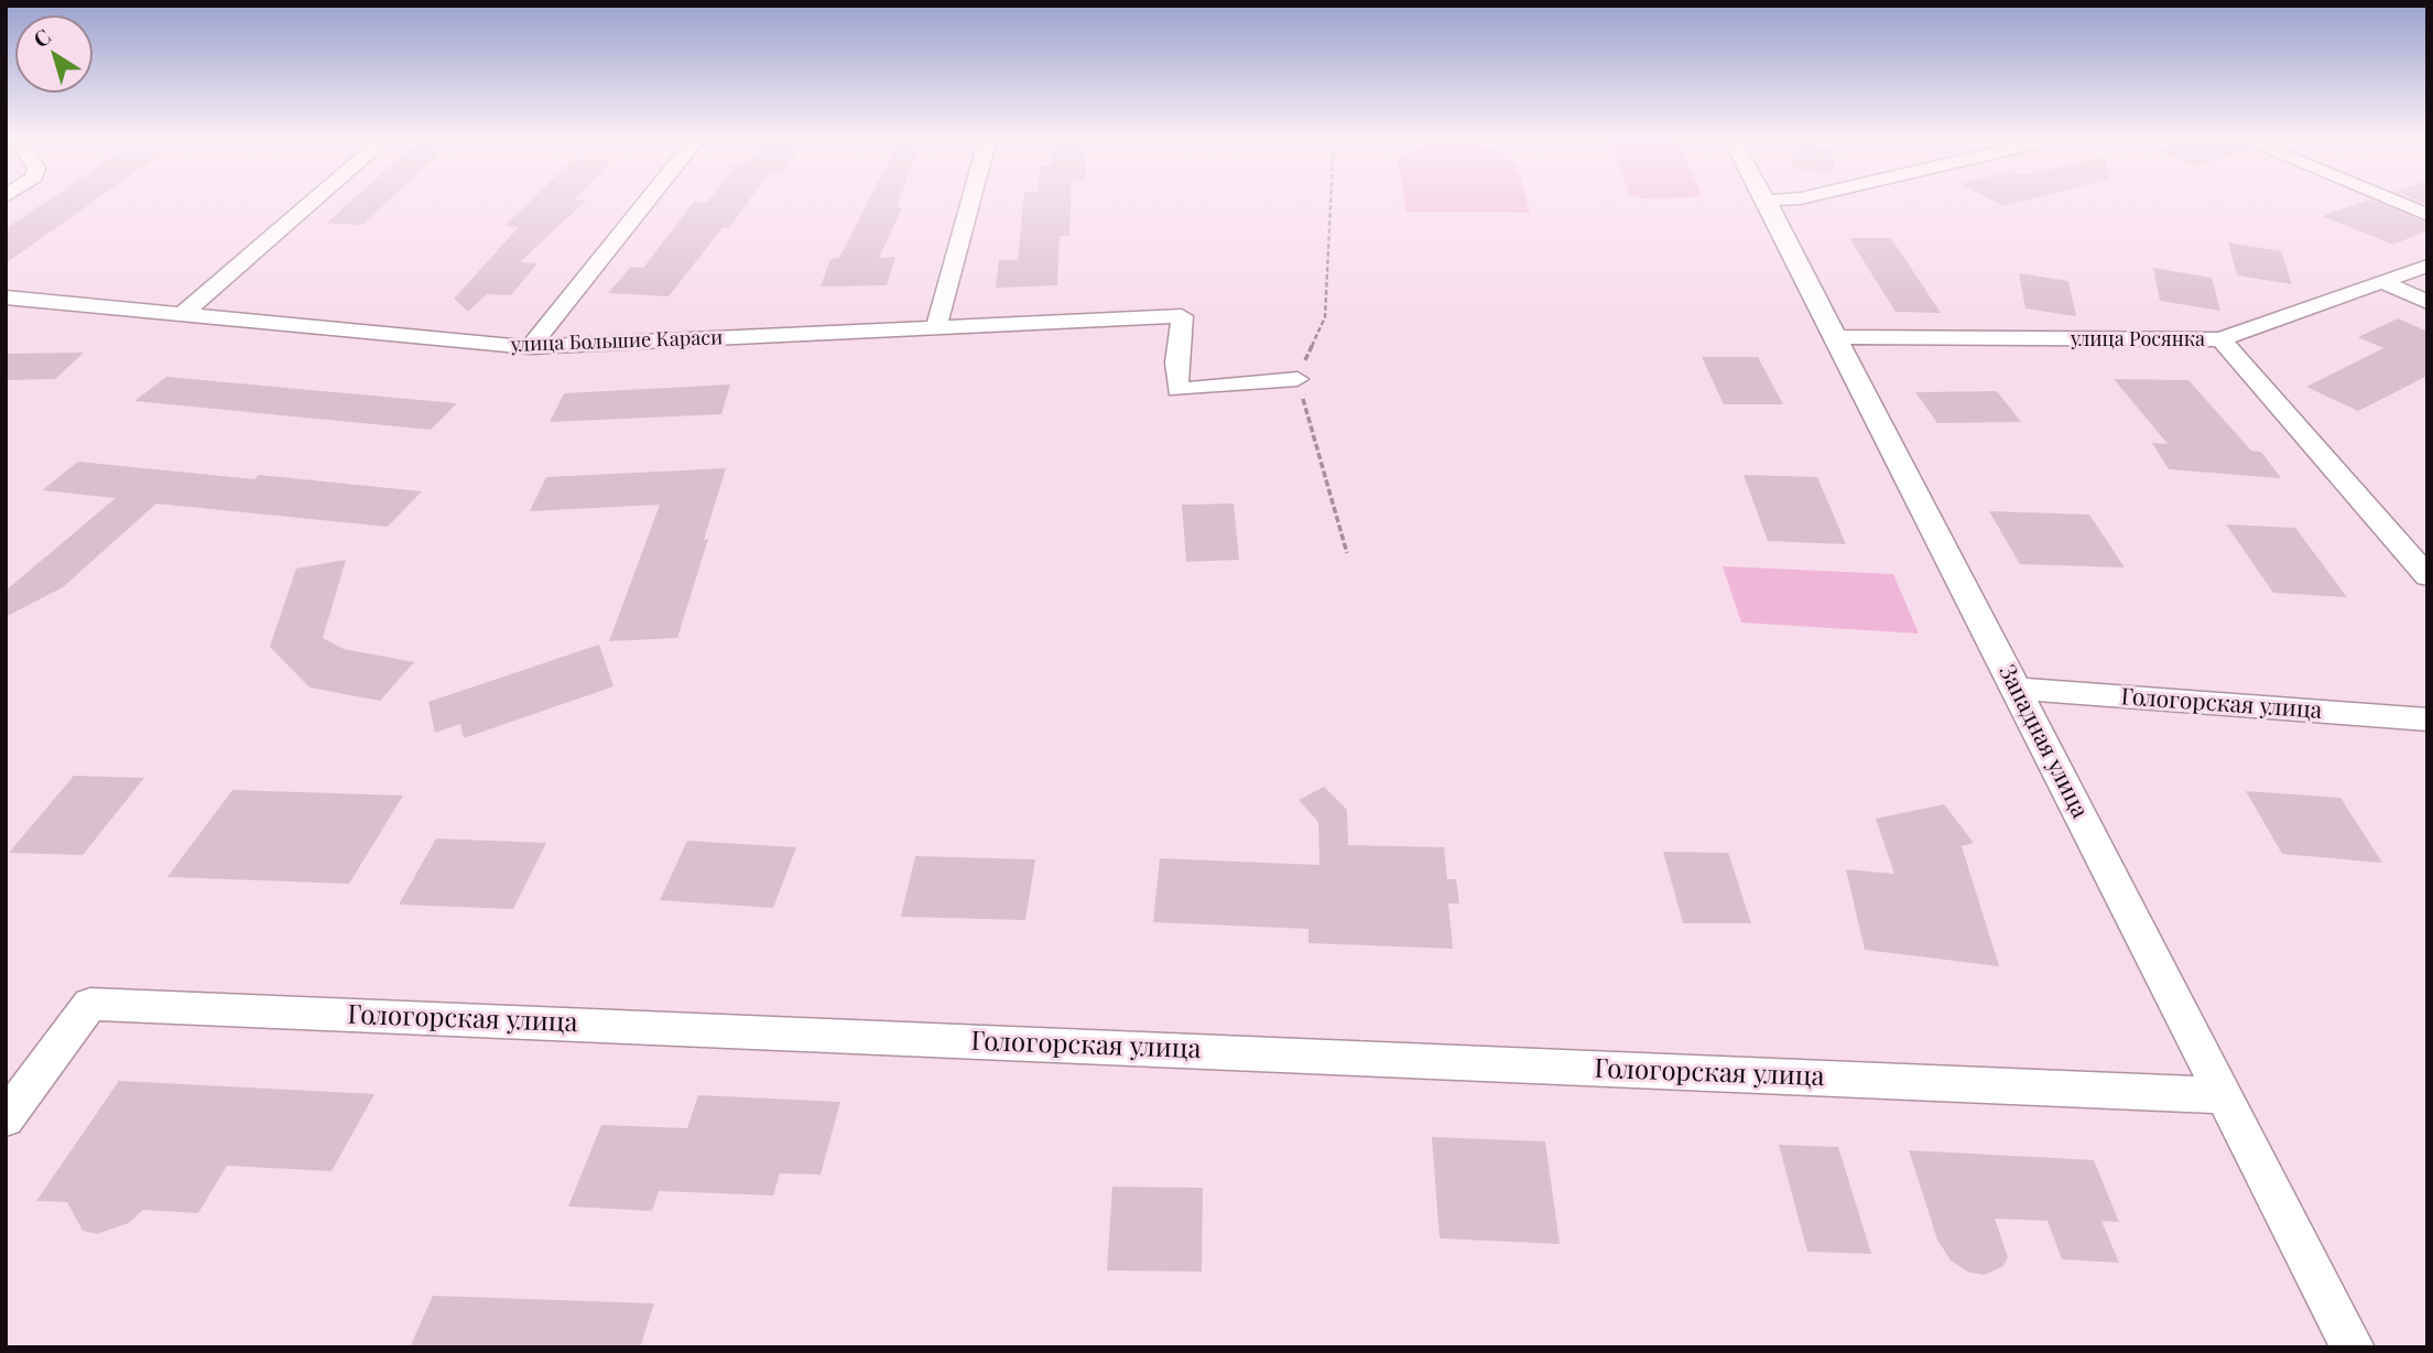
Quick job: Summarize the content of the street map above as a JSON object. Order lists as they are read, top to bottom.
{
  "streets": {
    "street": [
      "улица Росянка",
      "улица Большие Караси",
      "Гологорская улица",
      "Западная улица"
    ]
  },
  "crossings": [
    ["улица Росянка", "Западная улица"],
    ["Гологорская улица", "Западная улица"]
  ],
  "north": "top left"
}
